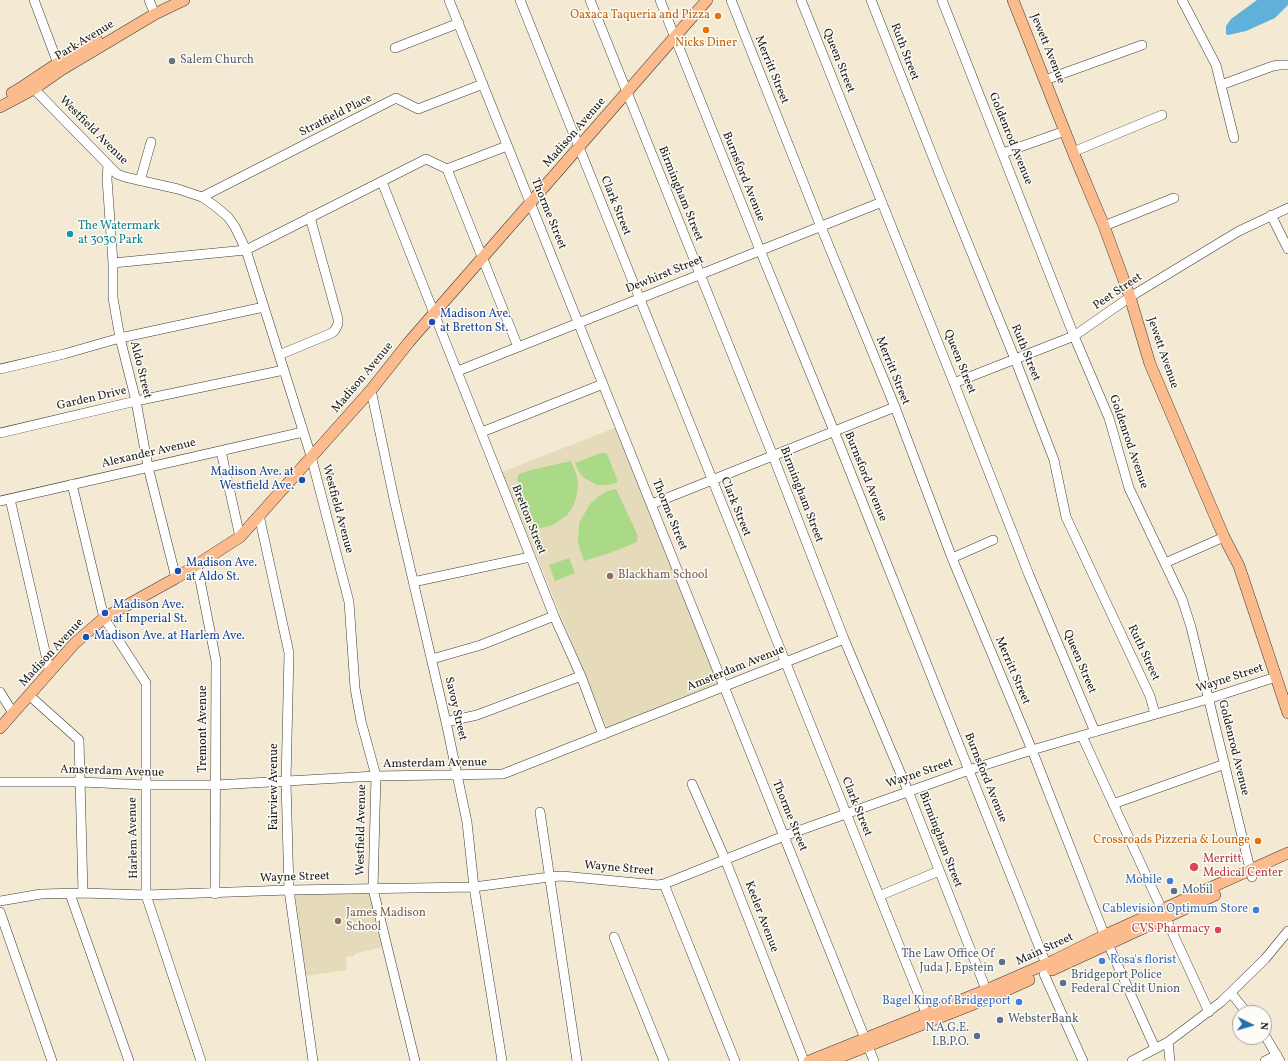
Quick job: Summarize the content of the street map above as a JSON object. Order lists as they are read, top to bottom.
{
  "streets": {
    "main road": [
      "Park Avenue",
      "Jewett Avenue",
      "Madison Avenue",
      "Main Street"
    ],
    "street": [
      "Ruth Street",
      "Queen Street",
      "Merritt Street",
      "Stratfield Place",
      "Westfield Avenue",
      "Goldenrod Avenue",
      "Burnsford Avenue",
      "Birmingham Street",
      "Clark Street",
      "Thorme Street",
      "Dewhirst Street",
      "Peet Street",
      "Aldo Street",
      "Garden Drive",
      "Alexander Avenue",
      "Bretton Street",
      "Amsterdam Avenue",
      "Wayne Street",
      "Savoy Street",
      "Tremont Avenue",
      "Fairview Avenue",
      "Harlem Avenue",
      "Keeler Avenue"
    ]
  },
  "crossings": [
    ["Park Avenue", "Westfield Avenue"],
    ["Jewett Avenue", "Peet Street"],
    ["Jewett Avenue", "Wayne Street"],
    ["Ruth Street", "Peet Street"],
    ["Ruth Street", "Wayne Street"],
    ["Queen Street", "Dewhirst Street"],
    ["Queen Street", "Peet Street"],
    ["Queen Street", "Wayne Street"],
    ["Merritt Street", "Dewhirst Street"],
    ["Merritt Street", "Wayne Street"],
    ["Merritt Street", "Main Street"],
    ["Stratfield Place", "Westfield Avenue"],
    ["Stratfield Place", "Thorme Street"],
    ["Westfield Avenue", "Madison Avenue"],
    ["Westfield Avenue", "Aldo Street"],
    ["Westfield Avenue", "Garden Drive"],
    ["Westfield Avenue", "Alexander Avenue"],
    ["Westfield Avenue", "Amsterdam Avenue"],
    ["Westfield Avenue", "Wayne Street"],
    ["Madison Avenue", "Burnsford Avenue"],
    ["Madison Avenue", "Birmingham Street"],
    ["Madison Avenue", "Clark Street"],
    ["Madison Avenue", "Thorme Street"],
    ["Madison Avenue", "Aldo Street"],
    ["Madison Avenue", "Bretton Street"],
    ["Madison Avenue", "Savoy Street"],
    ["Madison Avenue", "Tremont Avenue"],
    ["Madison Avenue", "Fairview Avenue"],
    ["Madison Avenue", "Harlem Avenue"],
    ["Goldenrod Avenue", "Peet Street"],
    ["Goldenrod Avenue", "Wayne Street"],
    ["Goldenrod Avenue", "Main Street"],
    ["Burnsford Avenue", "Dewhirst Street"],
    ["Burnsford Avenue", "Wayne Street"],
    ["Burnsford Avenue", "Main Street"],
    ["Birmingham Street", "Dewhirst Street"],
    ["Birmingham Street", "Amsterdam Avenue"],
    ["Birmingham Street", "Wayne Street"],
    ["Birmingham Street", "Main Street"],
    ["Clark Street", "Dewhirst Street"],
    ["Clark Street", "Amsterdam Avenue"],
    ["Clark Street", "Wayne Street"],
    ["Clark Street", "Main Street"],
    ["Thorme Street", "Dewhirst Street"],
    ["Thorme Street", "Amsterdam Avenue"],
    ["Thorme Street", "Wayne Street"],
    ["Thorme Street", "Main Street"],
    ["Dewhirst Street", "Bretton Street"],
    ["Aldo Street", "Garden Drive"],
    ["Aldo Street", "Alexander Avenue"],
    ["Alexander Avenue", "Harlem Avenue"],
    ["Bretton Street", "Amsterdam Avenue"],
    ["Amsterdam Avenue", "Savoy Street"],
    ["Amsterdam Avenue", "Tremont Avenue"],
    ["Amsterdam Avenue", "Fairview Avenue"],
    ["Amsterdam Avenue", "Harlem Avenue"],
    ["Wayne Street", "Savoy Street"],
    ["Wayne Street", "Tremont Avenue"],
    ["Wayne Street", "Fairview Avenue"],
    ["Wayne Street", "Harlem Avenue"],
    ["Wayne Street", "Keeler Avenue"]
  ],
  "places": [
    "Oaxaca Taqueria and Pizza",
    "Nicks Diner",
    "Salem Church",
    "The Watermark at 3030 Park",
    "Madison Ave. at Bretton St.",
    "Madison Ave. at Westfield Ave.",
    "Madison Ave. at Aldo St.",
    "Blackham School",
    "Madison Ave. at Imperial St.",
    "Madison Ave. at Harlem Ave.",
    "Crossroads Pizzeria & Lounge",
    "Merritt Medical Center",
    "Mobile",
    "Mobil",
    "Cablevision Optimum Store",
    "James Madison School",
    "CVS Pharmacy",
    "Rosa's florist",
    "The Law Office Of Juda J. Epstein",
    "Bridgeport Police Federal Credit Union",
    "Bagel King of Bridgeport",
    "WebsterBank",
    "N.A.G.E. I.B.P.O."
  ],
  "north": "right"
}
